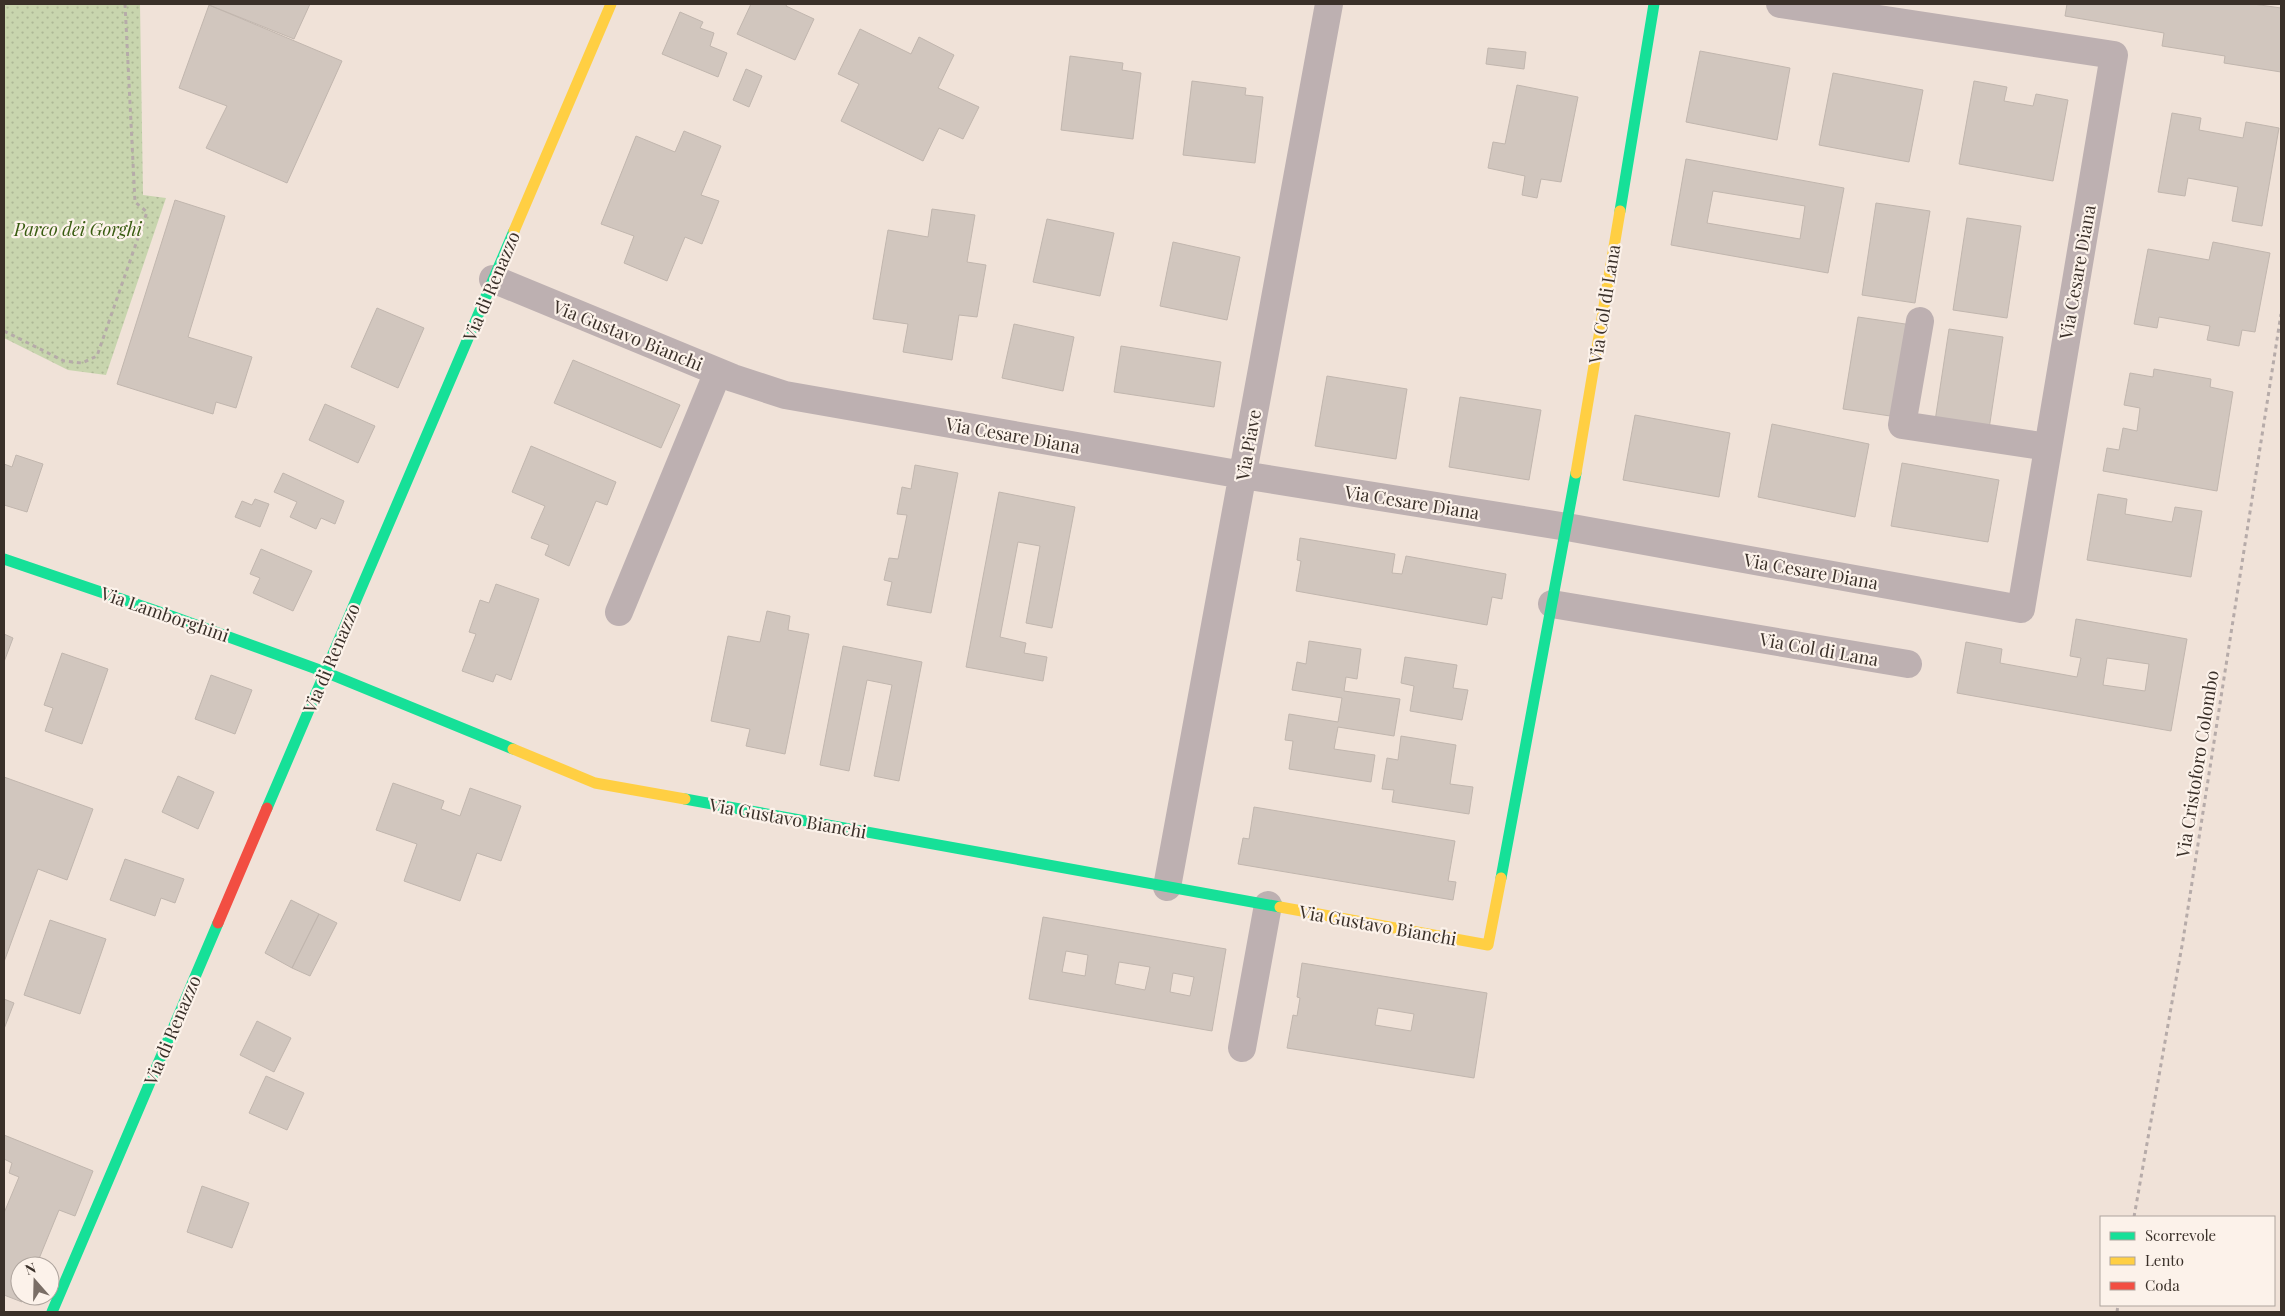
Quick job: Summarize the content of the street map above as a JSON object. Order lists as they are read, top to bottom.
{
  "streets": {
    "street": [
      "Via Cesare Diana",
      "Via di Renazzo",
      "Via Col di Lana",
      "Via Gustavo Bianchi",
      "Via Piave",
      "Via Lamborghini"
    ],
    "path": ["Via Cristoforo Colombo"]
  },
  "crossings": [
    ["Via Cesare Diana", "Via Col di Lana"],
    ["Via Cesare Diana", "Via Gustavo Bianchi"],
    ["Via Cesare Diana", "Via Piave"],
    ["Via di Renazzo", "Via Gustavo Bianchi"],
    ["Via di Renazzo", "Via Lamborghini"],
    ["Via Col di Lana", "Via Gustavo Bianchi"],
    ["Via Gustavo Bianchi", "Via Piave"],
    ["Via Gustavo Bianchi", "Via Lamborghini"]
  ],
  "parks": ["Parco dei Gorghi"],
  "legend": ["Scorrevole", "Lento", "Coda"],
  "north": "top"
}
